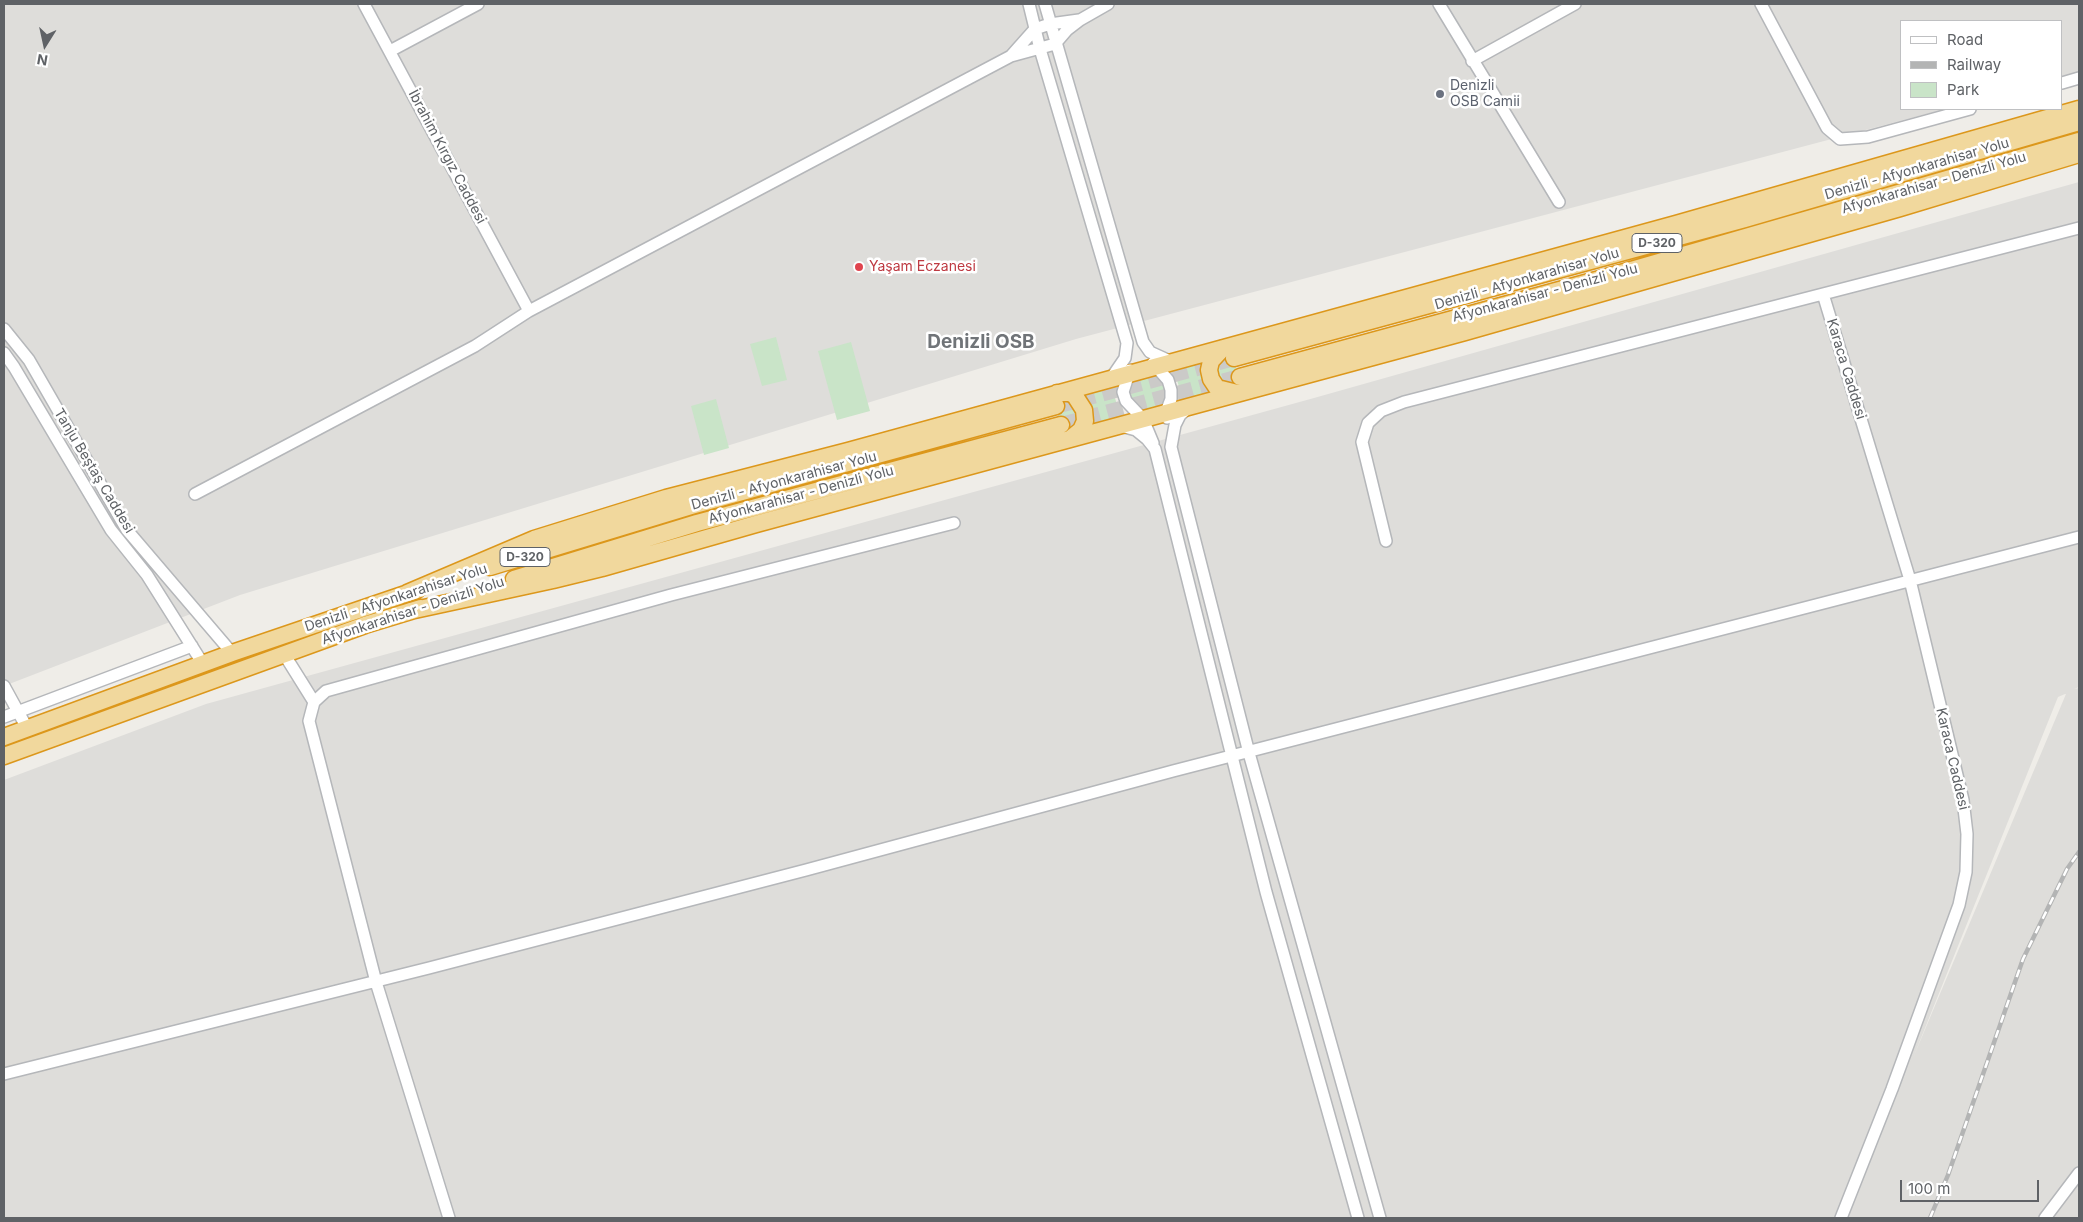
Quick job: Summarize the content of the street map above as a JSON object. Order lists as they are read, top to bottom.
{
  "streets": {
    "highway": ["Denizli - Afyonkarahisar Yolu", "Afyonkarahisar - Denizli Yolu", "D-320"],
    "street": ["İbrahim Kırgız Caddesi", "Karaca Caddesi", "Tanju Beştaş Caddesi"]
  },
  "crossings": [
    ["Denizli - Afyonkarahisar Yolu", "Tanju Beştaş Caddesi"]
  ],
  "districts": ["Denizli OSB"],
  "places": ["Denizli OSB Camii", "Yaşam Eczanesi"],
  "legend": ["Road", "Railway", "Park"],
  "scale_bar": "100 m",
  "north": "bottom"
}
